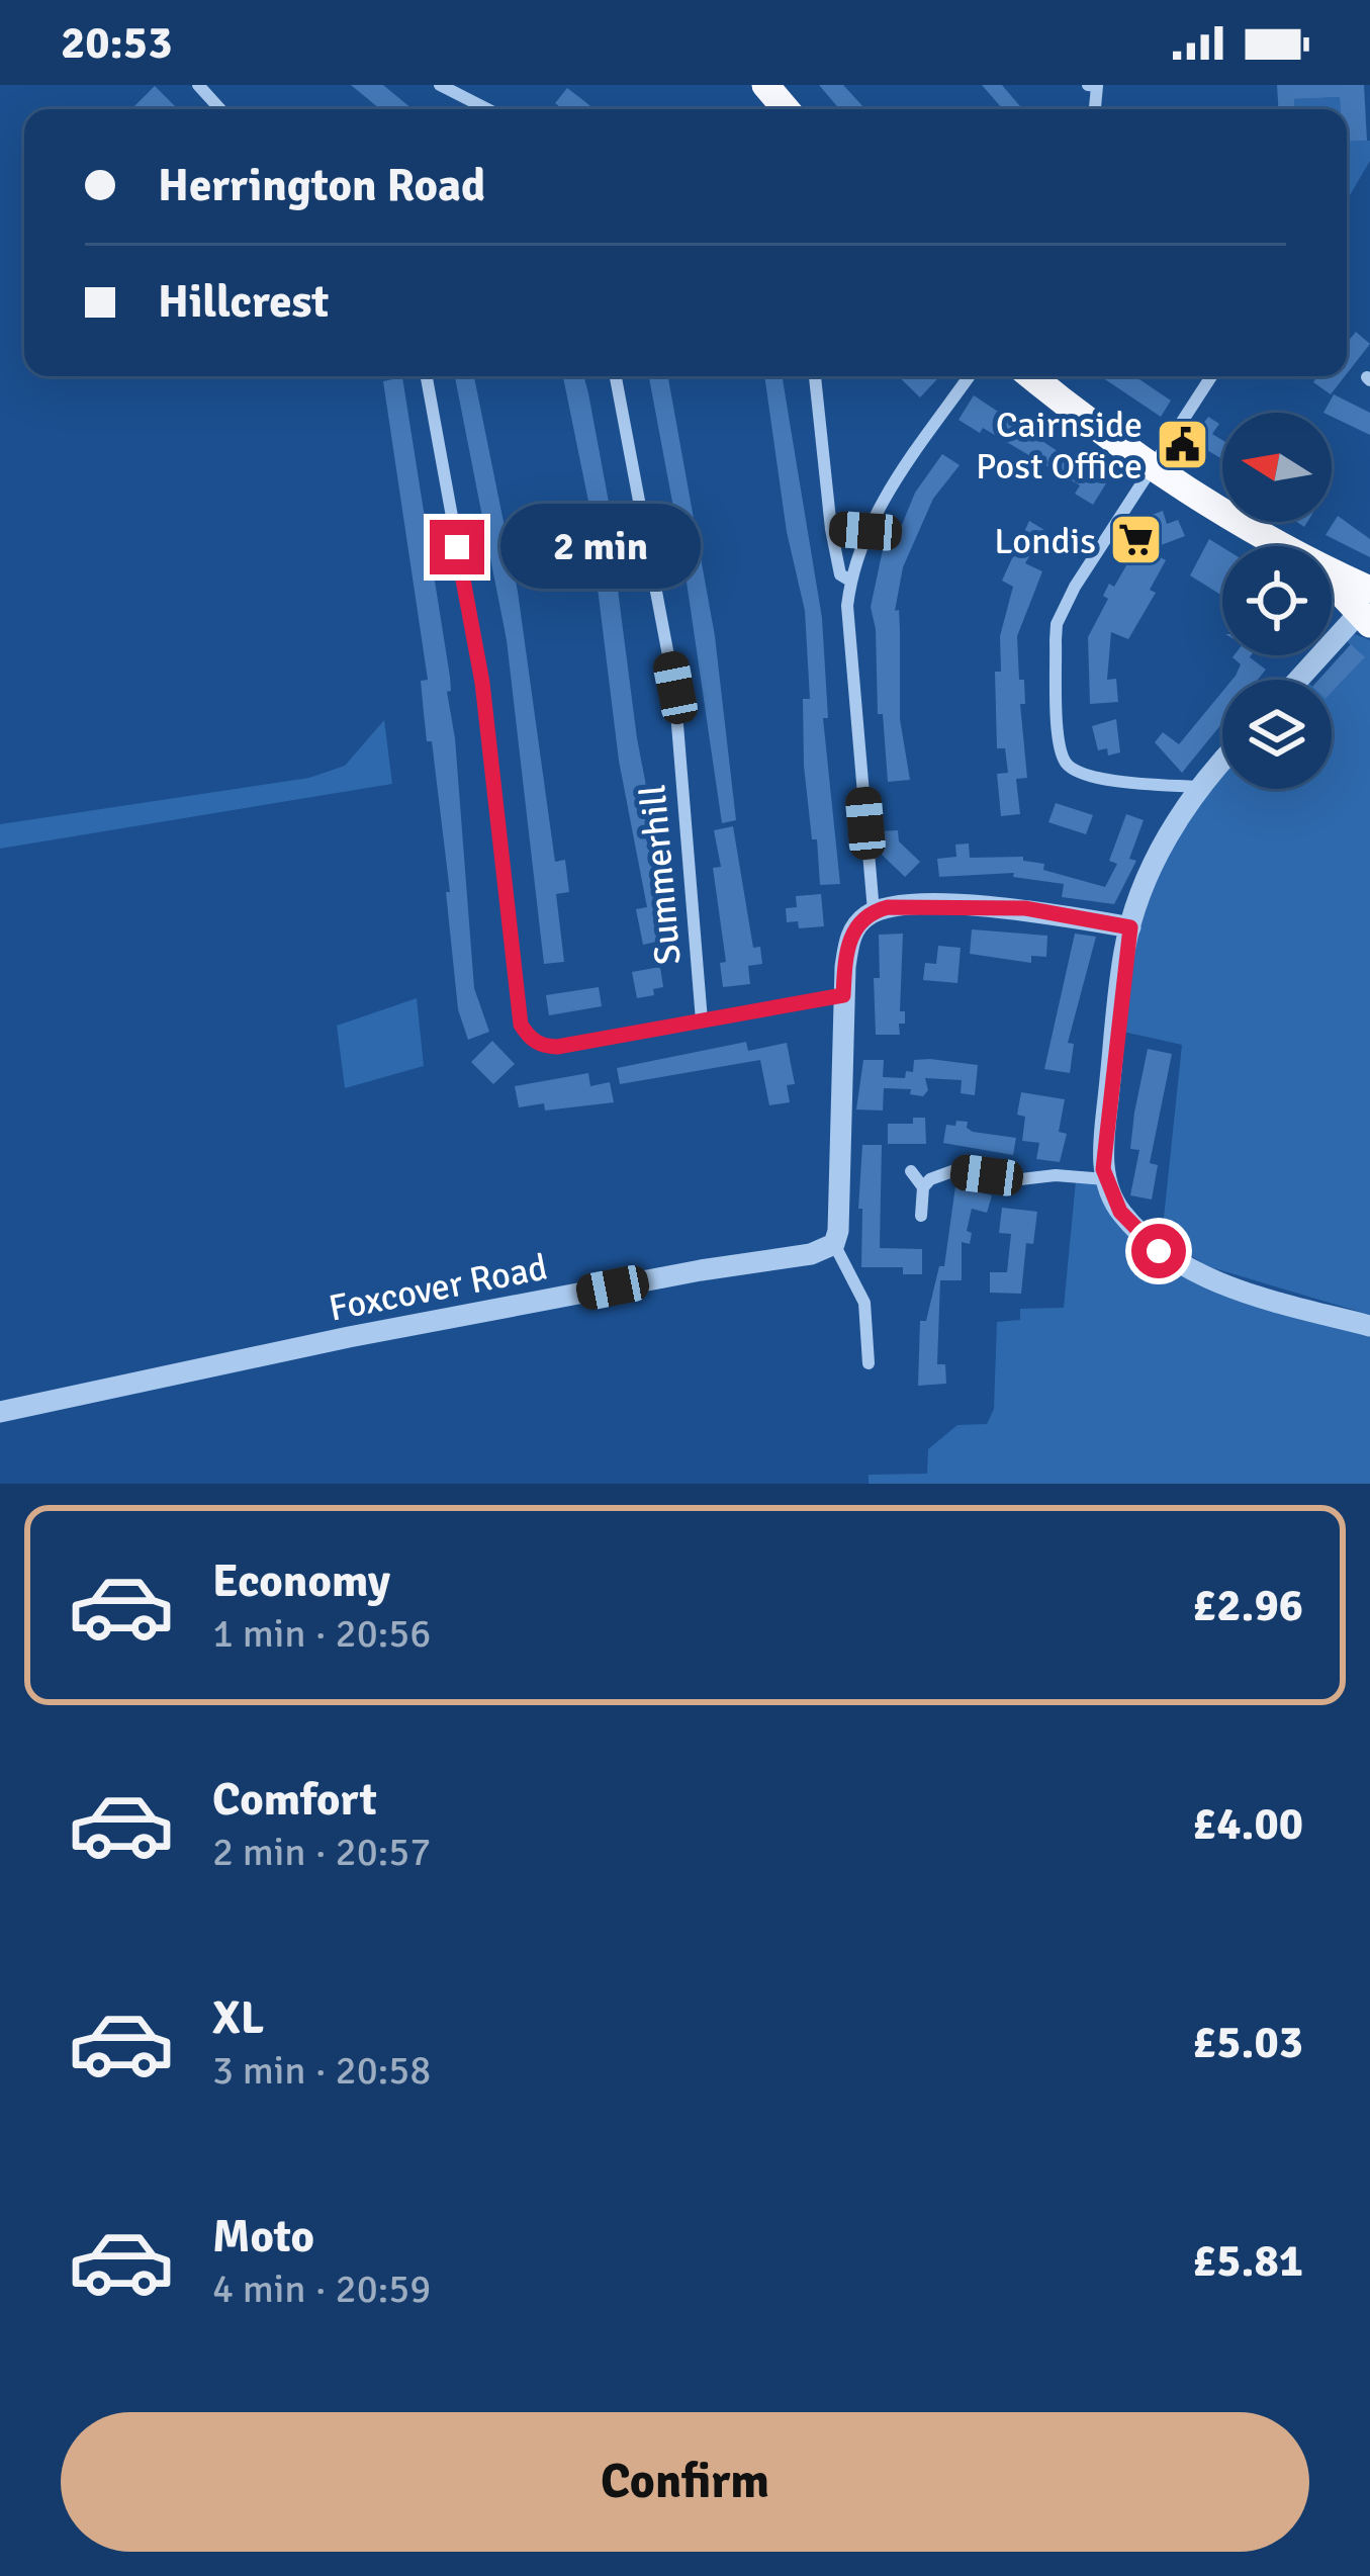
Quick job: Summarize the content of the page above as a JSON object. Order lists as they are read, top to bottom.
{
  "streets": {
    "street": ["Summerhill", "Foxcover Road"]
  },
  "places": {
    "public building": ["Cairnside Post Office"],
    "supermarket": ["Londis"]
  },
  "north": "left",
  "page": {
    "status": "20:53",
    "banner": ["Herrington Road", "Hillcrest"],
    "bubble": "2 min",
    "list": [
      {
        "name": "Economy",
        "note": "1 min · 20:56",
        "value": "£2.96"
      },
      {
        "name": "Comfort",
        "note": "2 min · 20:57",
        "value": "£4.00"
      },
      {
        "name": "XL",
        "note": "3 min · 20:58",
        "value": "£5.03"
      },
      {
        "name": "Moto",
        "note": "4 min · 20:59",
        "value": "£5.81"
      }
    ],
    "buttons": "Confirm"
  }
}
